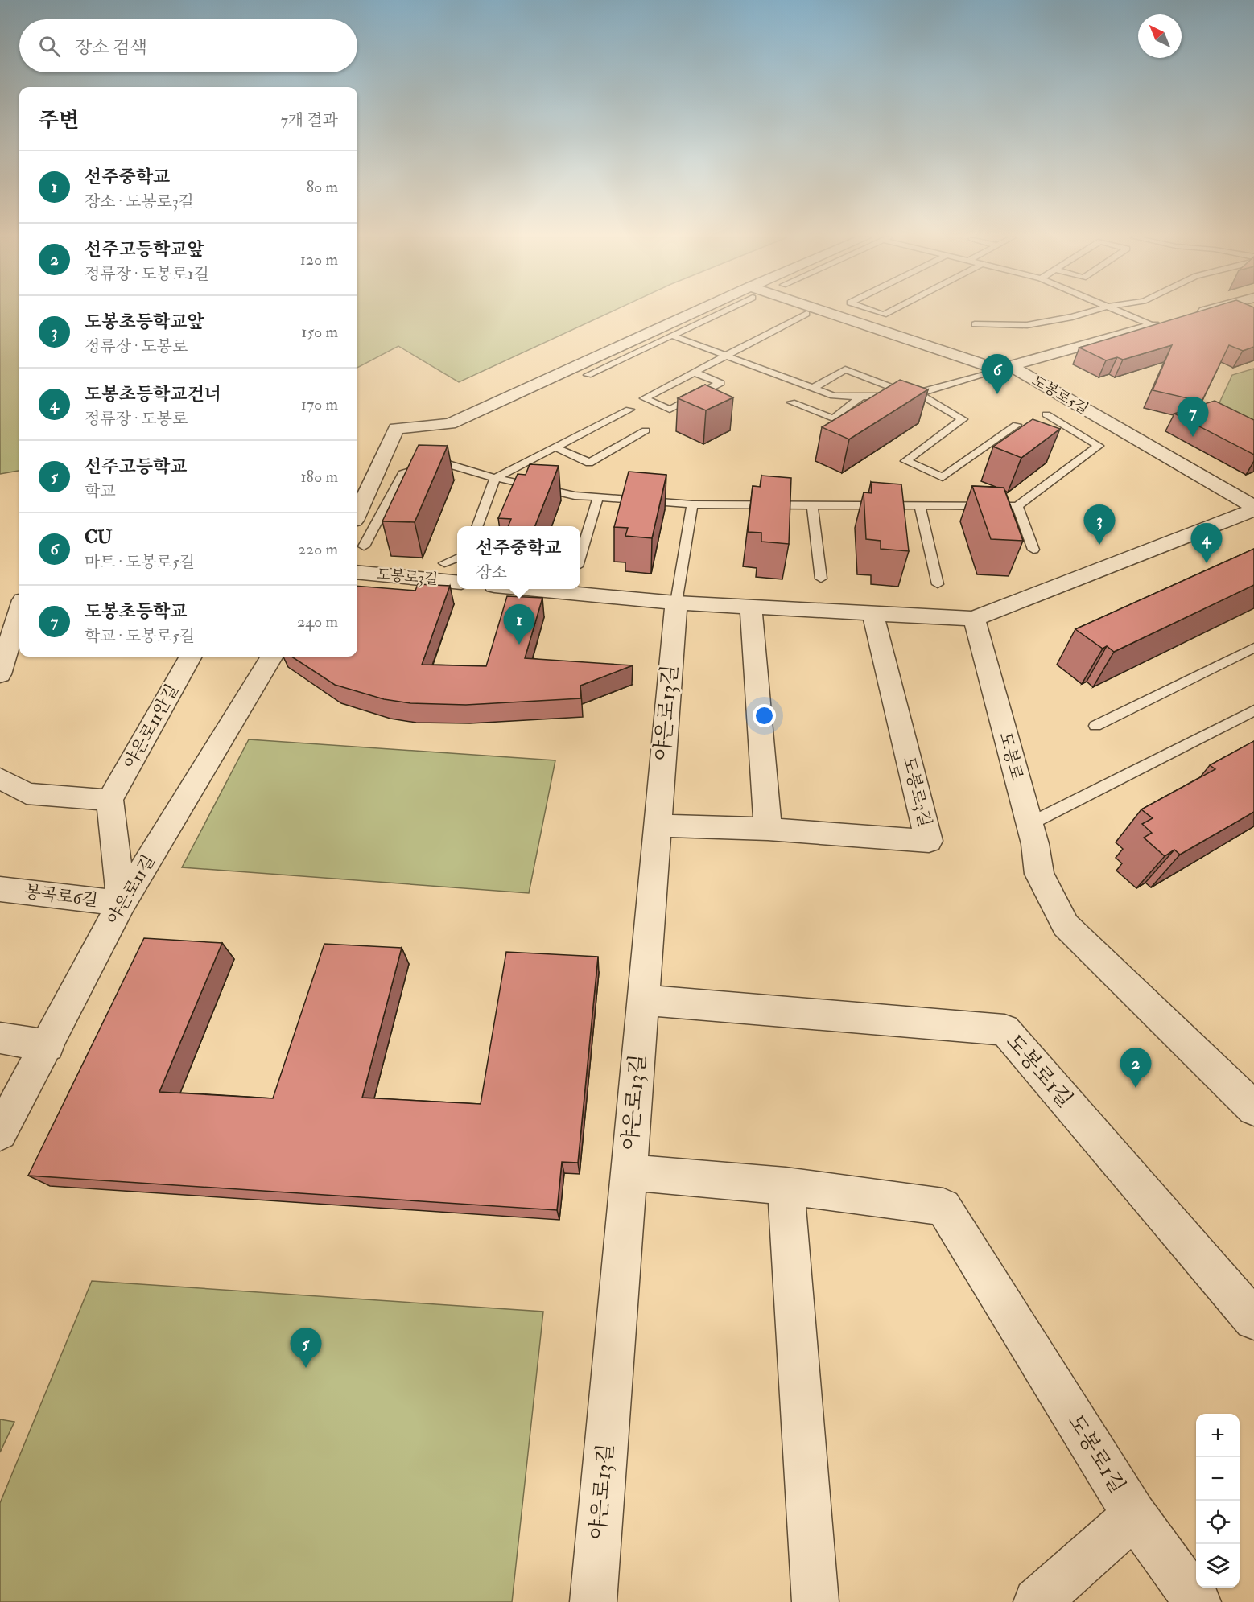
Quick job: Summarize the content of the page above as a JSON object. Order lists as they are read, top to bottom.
{
  "streets": {
    "street": [
      "도봉로5길",
      "도봉로3길",
      "야은로13길",
      "야은로11안길",
      "도봉로",
      "야은로11길",
      "봉곡로6길",
      "도봉로1길"
    ]
  },
  "crossings": [
    ["도봉로3길", "야은로13길"],
    ["야은로13길", "도봉로1길"],
    ["야은로11길", "봉곡로6길"]
  ],
  "north": "top left",
  "page": {
    "search": "장소 검색",
    "heading": ["주변", "7개 결과"],
    "list": [
      {
        "mark": "1",
        "name": "선주중학교",
        "note": "장소 · 도봉로3길",
        "value": "80 m"
      },
      {
        "mark": "2",
        "name": "선주고등학교앞",
        "note": "정류장 · 도봉로1길",
        "value": "120 m"
      },
      {
        "mark": "3",
        "name": "도봉초등학교앞",
        "note": "정류장 · 도봉로",
        "value": "150 m"
      },
      {
        "mark": "4",
        "name": "도봉초등학교건너",
        "note": "정류장 · 도봉로",
        "value": "170 m"
      },
      {
        "mark": "5",
        "name": "선주고등학교",
        "note": "학교",
        "value": "180 m"
      },
      {
        "mark": "6",
        "name": "CU",
        "note": "마트 · 도봉로5길",
        "value": "220 m"
      },
      {
        "mark": "7",
        "name": "도봉초등학교",
        "note": "학교 · 도봉로5길",
        "value": "240 m"
      }
    ],
    "pins": [
      "6",
      "7",
      "3",
      "4",
      "1",
      "2",
      "5"
    ],
    "popup": ["선주중학교", "장소"],
    "map_buttons": ["+", "−"]
  }
}
